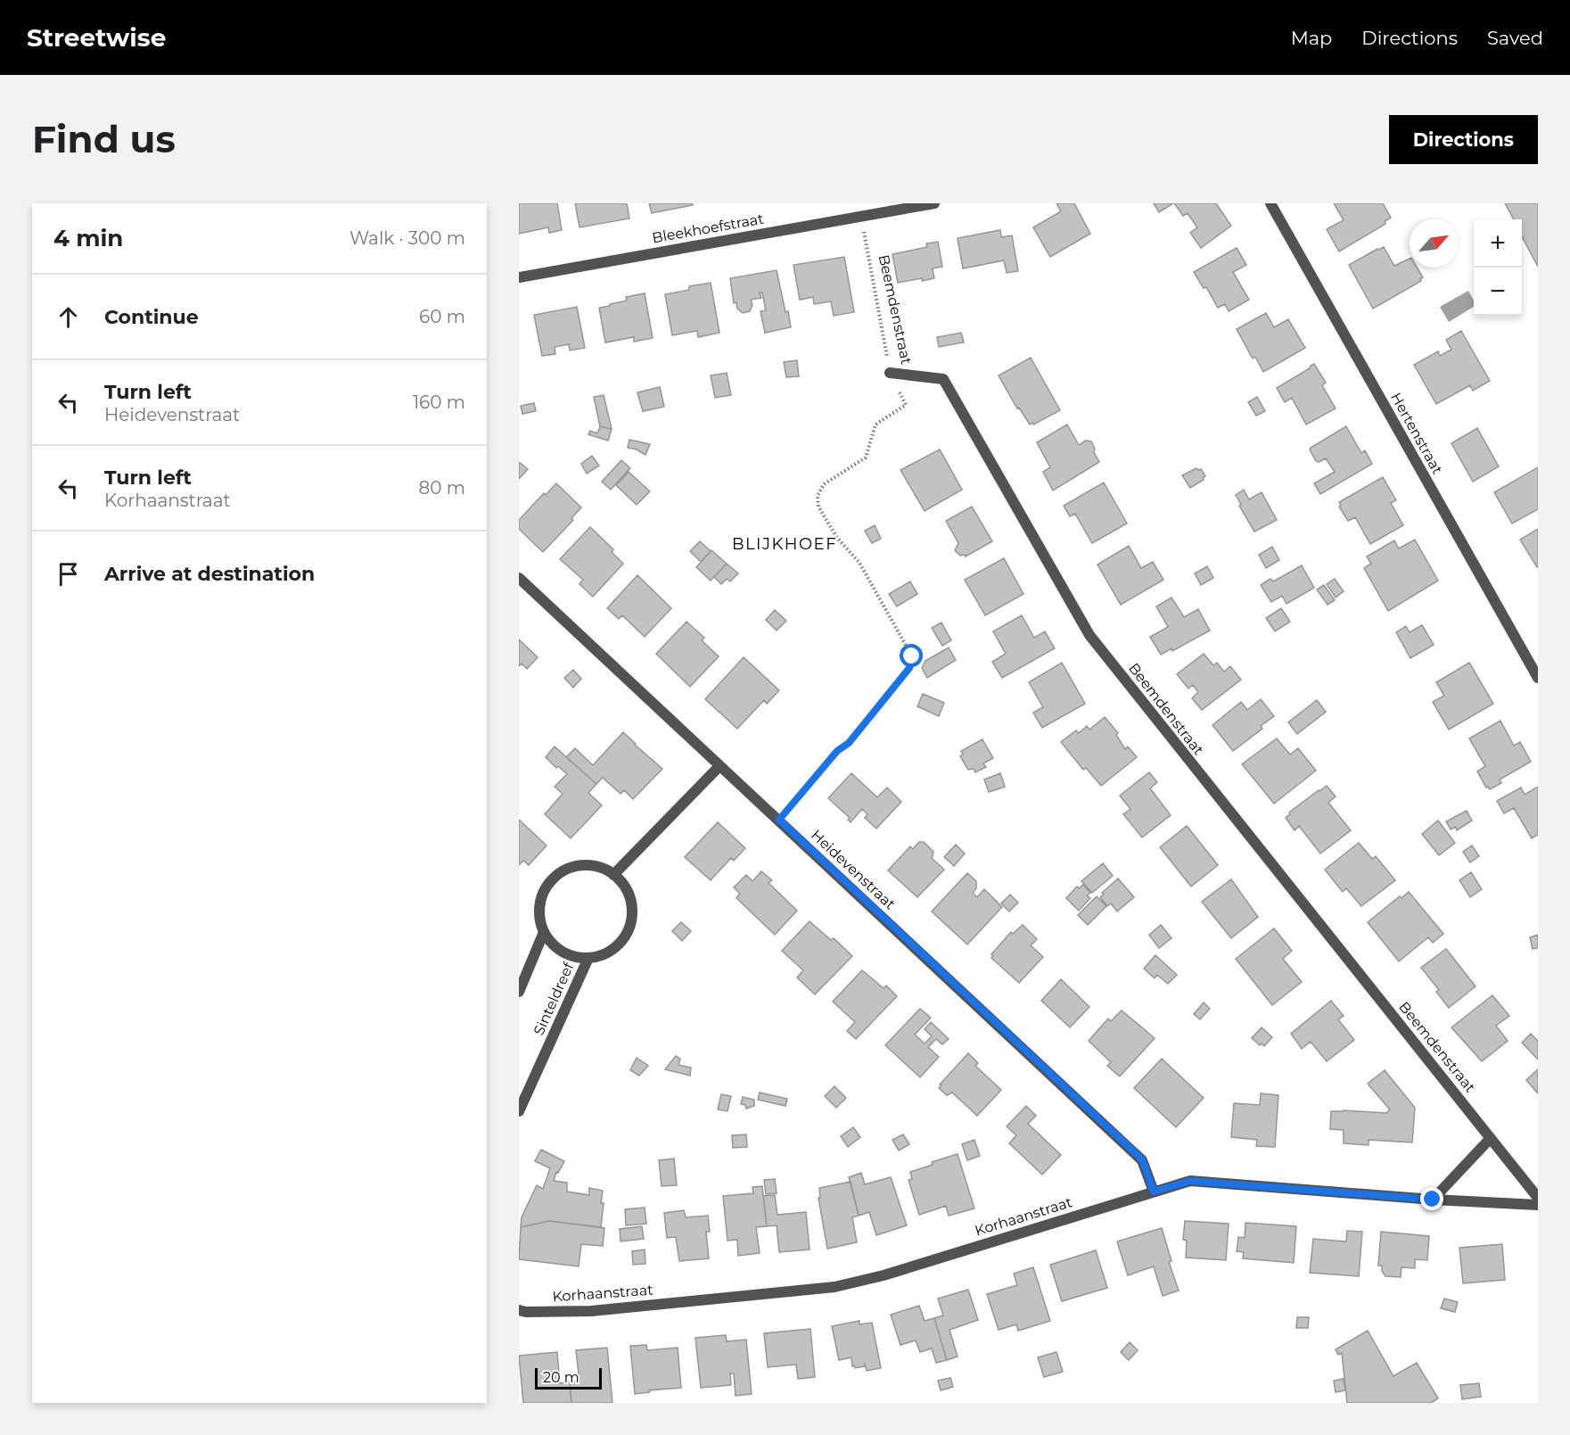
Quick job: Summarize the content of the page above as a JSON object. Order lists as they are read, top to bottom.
{
  "streets": {
    "street": [
      "Bleekhoefstraat",
      "Beemdenstraat",
      "Hertenstraat",
      "Heidevenstraat",
      "Sinteldreef",
      "Korhaanstraat"
    ]
  },
  "crossings": [
    ["Bleekhoefstraat", "Beemdenstraat"],
    ["Heidevenstraat", "Korhaanstraat"]
  ],
  "districts": ["BLIJKHOEF"],
  "scale_bar": "20 m",
  "north": "top right",
  "page": {
    "header": "Streetwise",
    "nav": ["Map", "Directions", "Saved"],
    "buttons": "Directions",
    "title": "Find us",
    "heading": ["4 min", "Walk · 300 m"],
    "map_buttons": ["+", "−"],
    "list": [
      ["Continue", "60 m"],
      ["Turn left", "Heidevenstraat", "160 m"],
      ["Turn left", "Korhaanstraat", "80 m"],
      "Arrive at destination"
    ],
    "scale": "20 m"
  }
}
